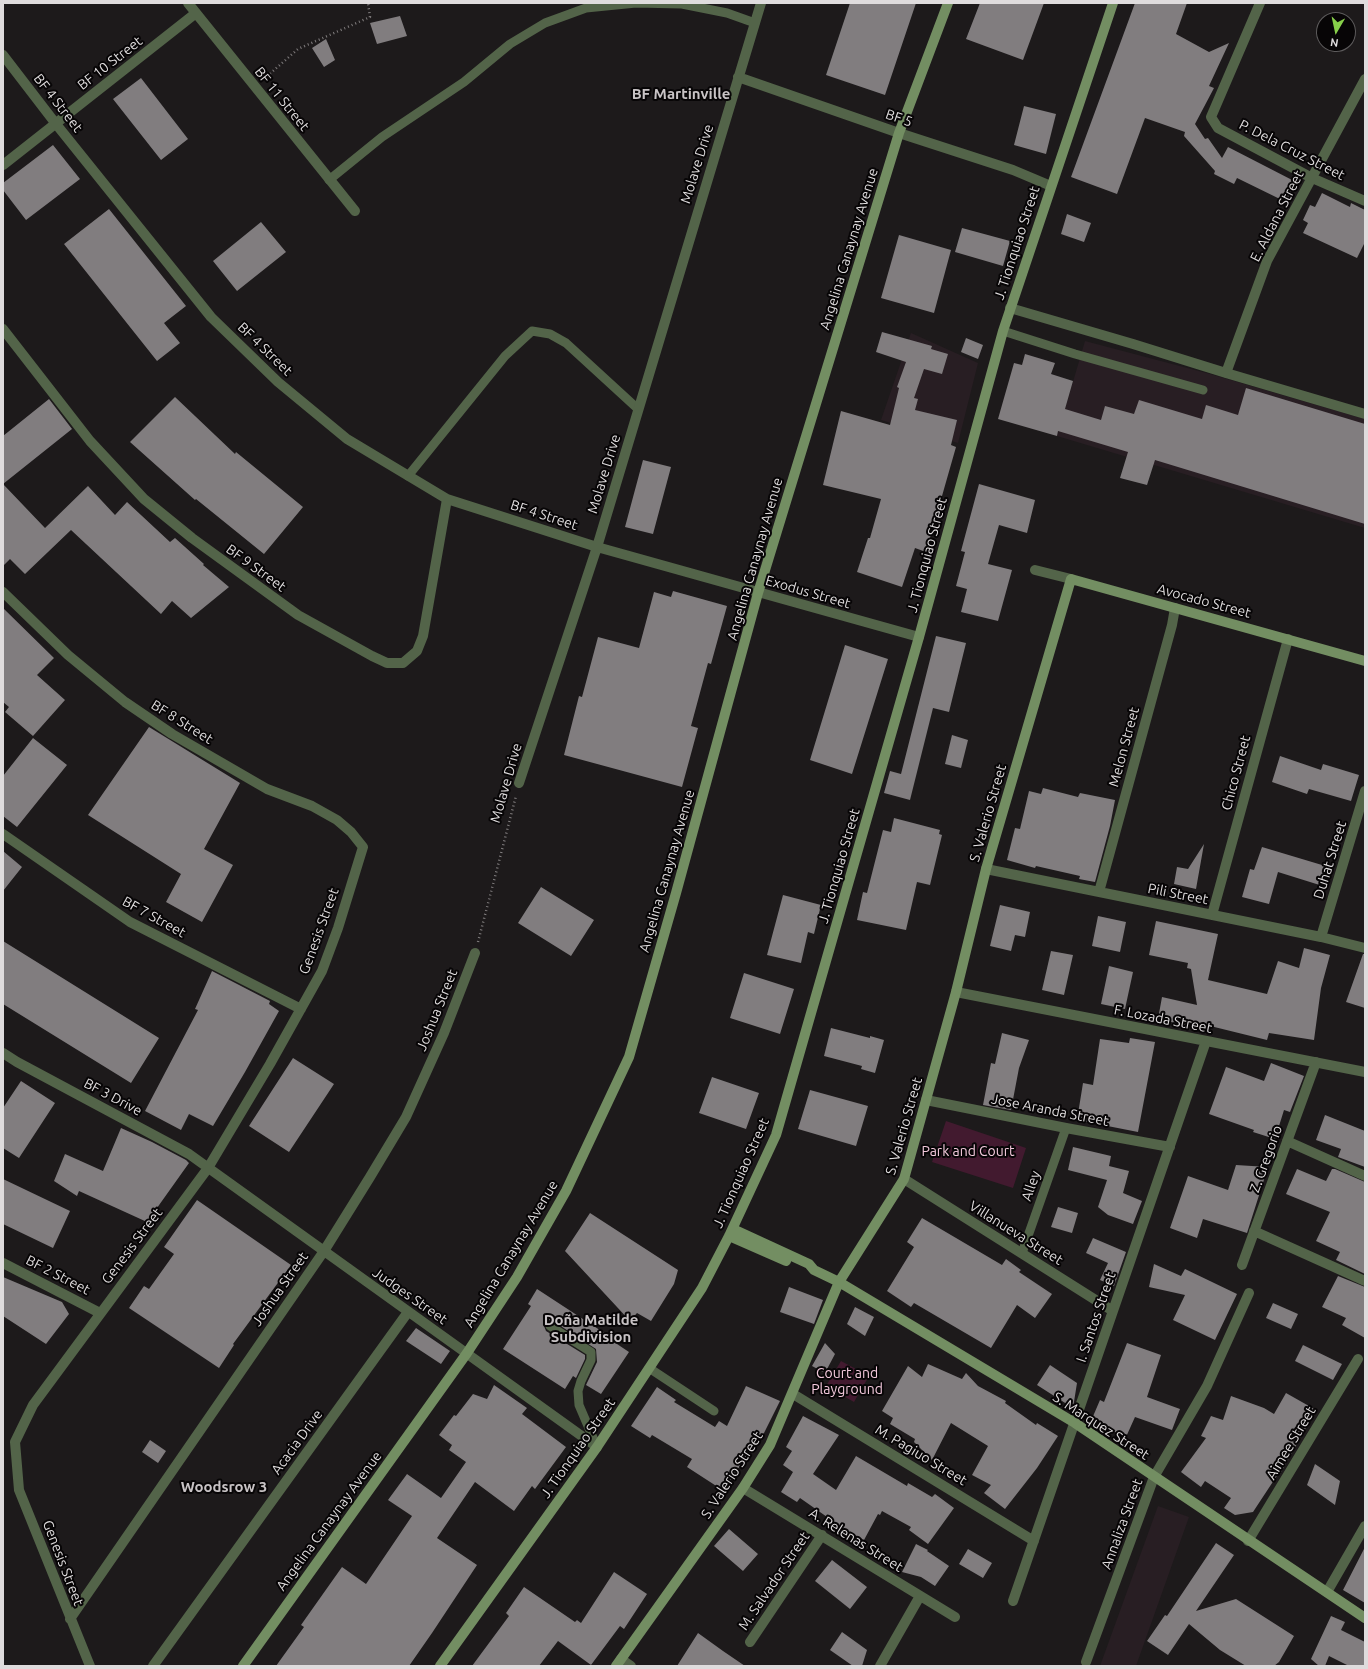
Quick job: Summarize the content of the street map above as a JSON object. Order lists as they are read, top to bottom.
{
  "streets": {
    "street": [
      "BF 10 Street",
      "BF 11 Street",
      "BF 4 Street",
      "BF 5",
      "P. Dela Cruz Street",
      "Molave Drive",
      "E. Aldana Street",
      "J. Tionquiao Street",
      "Angelina Canaynay Avenue",
      "BF 9 Street",
      "Exodus Street",
      "Avocado Street",
      "BF 8 Street",
      "Melon Street",
      "Chico Street",
      "S. Valerio Street",
      "Duhat Street",
      "Pili Street",
      "BF 7 Street",
      "Genesis Street",
      "Joshua Street",
      "F. Lozada Street",
      "BF 3 Drive",
      "Jose Aranda Street",
      "Z. Gregorio",
      "Villanueva Street",
      "BF 2 Street",
      "Judges Street",
      "I. Santos Street",
      "S. Marquez Street",
      "Acacia Drive",
      "Aimee Street",
      "M. Pagiuo Street",
      "Annaliza Street",
      "A. Relenas Street",
      "M. Salvador Street"
    ],
    "lane": ["Alley"]
  },
  "crossings": [
    ["BF 10 Street", "BF 11 Street"],
    ["BF 10 Street", "BF 4 Street"],
    ["BF 4 Street", "Molave Drive"],
    ["BF 4 Street", "BF 9 Street"],
    ["BF 4 Street", "Exodus Street"],
    ["BF 5", "Molave Drive"],
    ["BF 5", "J. Tionquiao Street"],
    ["BF 5", "Angelina Canaynay Avenue"],
    ["P. Dela Cruz Street", "E. Aldana Street"],
    ["Molave Drive", "Exodus Street"],
    ["Molave Drive", "Joshua Street"],
    ["J. Tionquiao Street", "Exodus Street"],
    ["J. Tionquiao Street", "Judges Street"],
    ["J. Tionquiao Street", "S. Marquez Street"],
    ["Angelina Canaynay Avenue", "Exodus Street"],
    ["Angelina Canaynay Avenue", "Judges Street"],
    ["Avocado Street", "Melon Street"],
    ["Avocado Street", "Chico Street"],
    ["Avocado Street", "S. Valerio Street"],
    ["BF 8 Street", "Genesis Street"],
    ["Melon Street", "Pili Street"],
    ["Chico Street", "Pili Street"],
    ["S. Valerio Street", "Pili Street"],
    ["S. Valerio Street", "F. Lozada Street"],
    ["S. Valerio Street", "Jose Aranda Street"],
    ["S. Valerio Street", "Villanueva Street"],
    ["S. Valerio Street", "S. Marquez Street"],
    ["S. Valerio Street", "M. Pagiuo Street"],
    ["S. Valerio Street", "A. Relenas Street"],
    ["Duhat Street", "Pili Street"],
    ["BF 7 Street", "Genesis Street"],
    ["Genesis Street", "Joshua Street"],
    ["Genesis Street", "BF 3 Drive"],
    ["Genesis Street", "BF 2 Street"],
    ["Genesis Street", "Judges Street"],
    ["Joshua Street", "Judges Street"],
    ["F. Lozada Street", "Z. Gregorio"],
    ["F. Lozada Street", "I. Santos Street"],
    ["BF 3 Drive", "Judges Street"],
    ["Jose Aranda Street", "Alley"],
    ["Jose Aranda Street", "I. Santos Street"],
    ["Alley", "Villanueva Street"],
    ["Villanueva Street", "I. Santos Street"],
    ["Judges Street", "Acacia Drive"],
    ["I. Santos Street", "S. Marquez Street"],
    ["I. Santos Street", "M. Pagiuo Street"],
    ["S. Marquez Street", "Aimee Street"],
    ["S. Marquez Street", "Annaliza Street"],
    ["A. Relenas Street", "M. Salvador Street"]
  ],
  "districts": ["BF Martinville", "Doña Matilde Subdivision", "Woodsrow 3"],
  "parks": ["Park and Court", "Court and Playground"],
  "north": "bottom"
}
